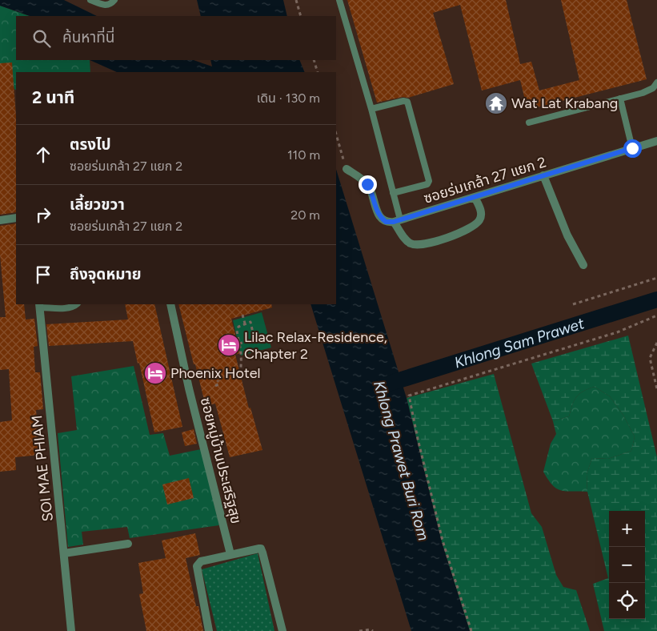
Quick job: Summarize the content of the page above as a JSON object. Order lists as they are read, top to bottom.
{
  "streets": {
    "street": ["ซอยร่มเกล้า 27 แยก 2", "ซอยหมู่บ้านประเสริฐสุข", "SOI MAE PHIAM"]
  },
  "water": ["Khlong Sam Prawet", "Khlong Prawet Buri Rom"],
  "places": {
    "temple": ["Wat Lat Krabang"],
    "hotel": ["Lilac Relax-Residence, Chapter 2", "Phoenix Hotel"]
  },
  "page": {
    "search": "ค้นหาที่นี่",
    "heading": ["2 นาที", "เดิน · 130 m"],
    "list": [
      ["ตรงไป", "ซอยร่มเกล้า 27 แยก 2", "110 m"],
      ["เลี้ยวขวา", "ซอยร่มเกล้า 27 แยก 2", "20 m"],
      "ถึงจุดหมาย"
    ],
    "map_buttons": ["+", "−"]
  }
}
